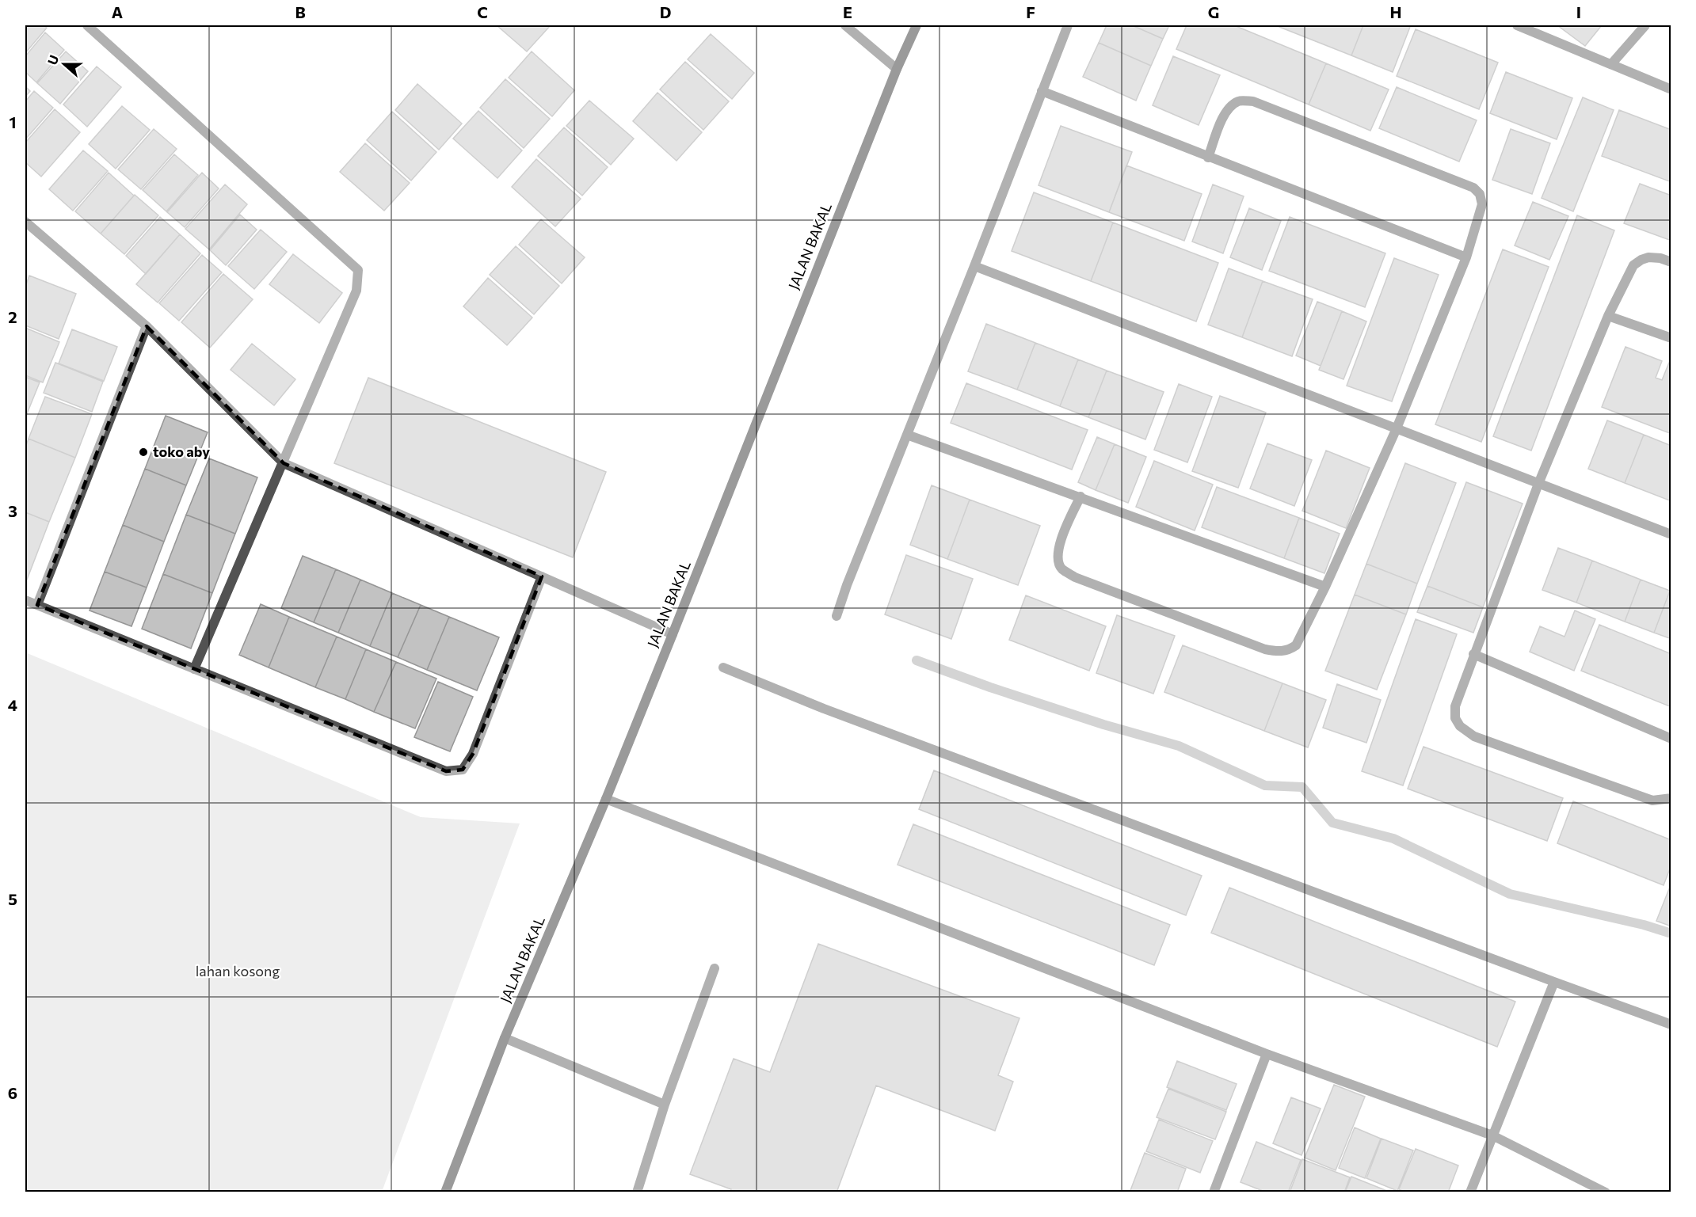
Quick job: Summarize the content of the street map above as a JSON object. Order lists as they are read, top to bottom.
{
  "streets": {
    "street": ["JALAN BAKAL"]
  },
  "parks": ["lahan kosong"],
  "places": ["toko aby"],
  "north": "left",
  "grid": {
    "columns": [
      "A",
      "B",
      "C",
      "D",
      "E",
      "F",
      "G",
      "H",
      "I"
    ],
    "rows": [
      "1",
      "2",
      "3",
      "4",
      "5",
      "6"
    ]
  }
}
